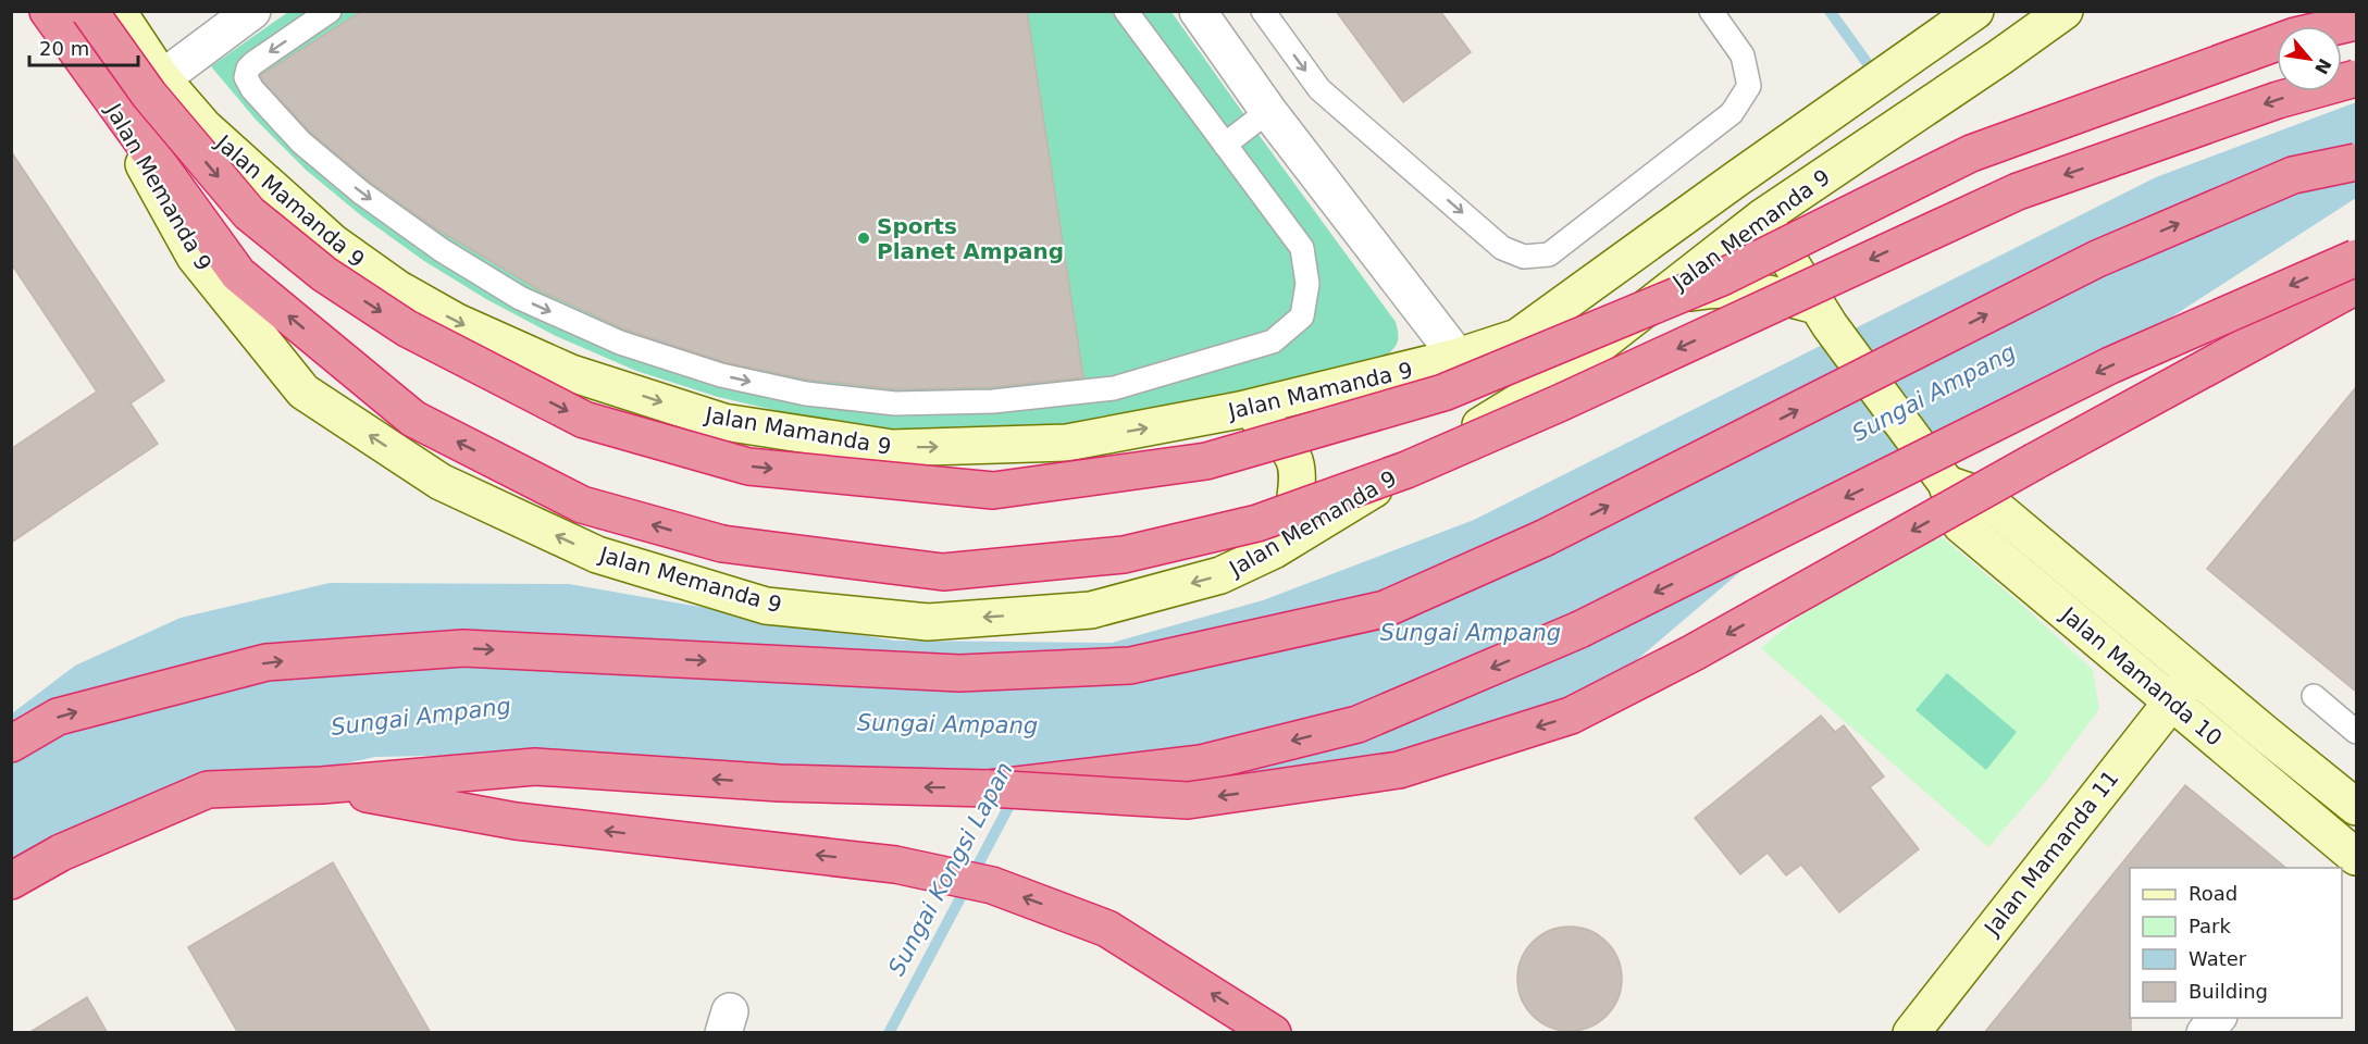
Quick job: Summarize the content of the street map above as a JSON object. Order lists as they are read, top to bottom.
{
  "streets": {
    "street": [
      "Jalan Memanda 9",
      "Jalan Mamanda 9",
      "Jalan Mamanda 10",
      "Jalan Mamanda 11"
    ]
  },
  "crossings": [
    ["Jalan Memanda 9", "Jalan Mamanda 10"],
    ["Jalan Mamanda 10", "Jalan Mamanda 11"]
  ],
  "one_way": ["Jalan Memanda 9", "Jalan Mamanda 9"],
  "water": ["Sungai Ampang", "Sungai Kongsi Lapan"],
  "places": ["Sports Planet Ampang"],
  "legend": [
    "Road",
    "Park",
    "Water",
    "Building"
  ],
  "scale_bar": "20 m",
  "north": "bottom right"
}
